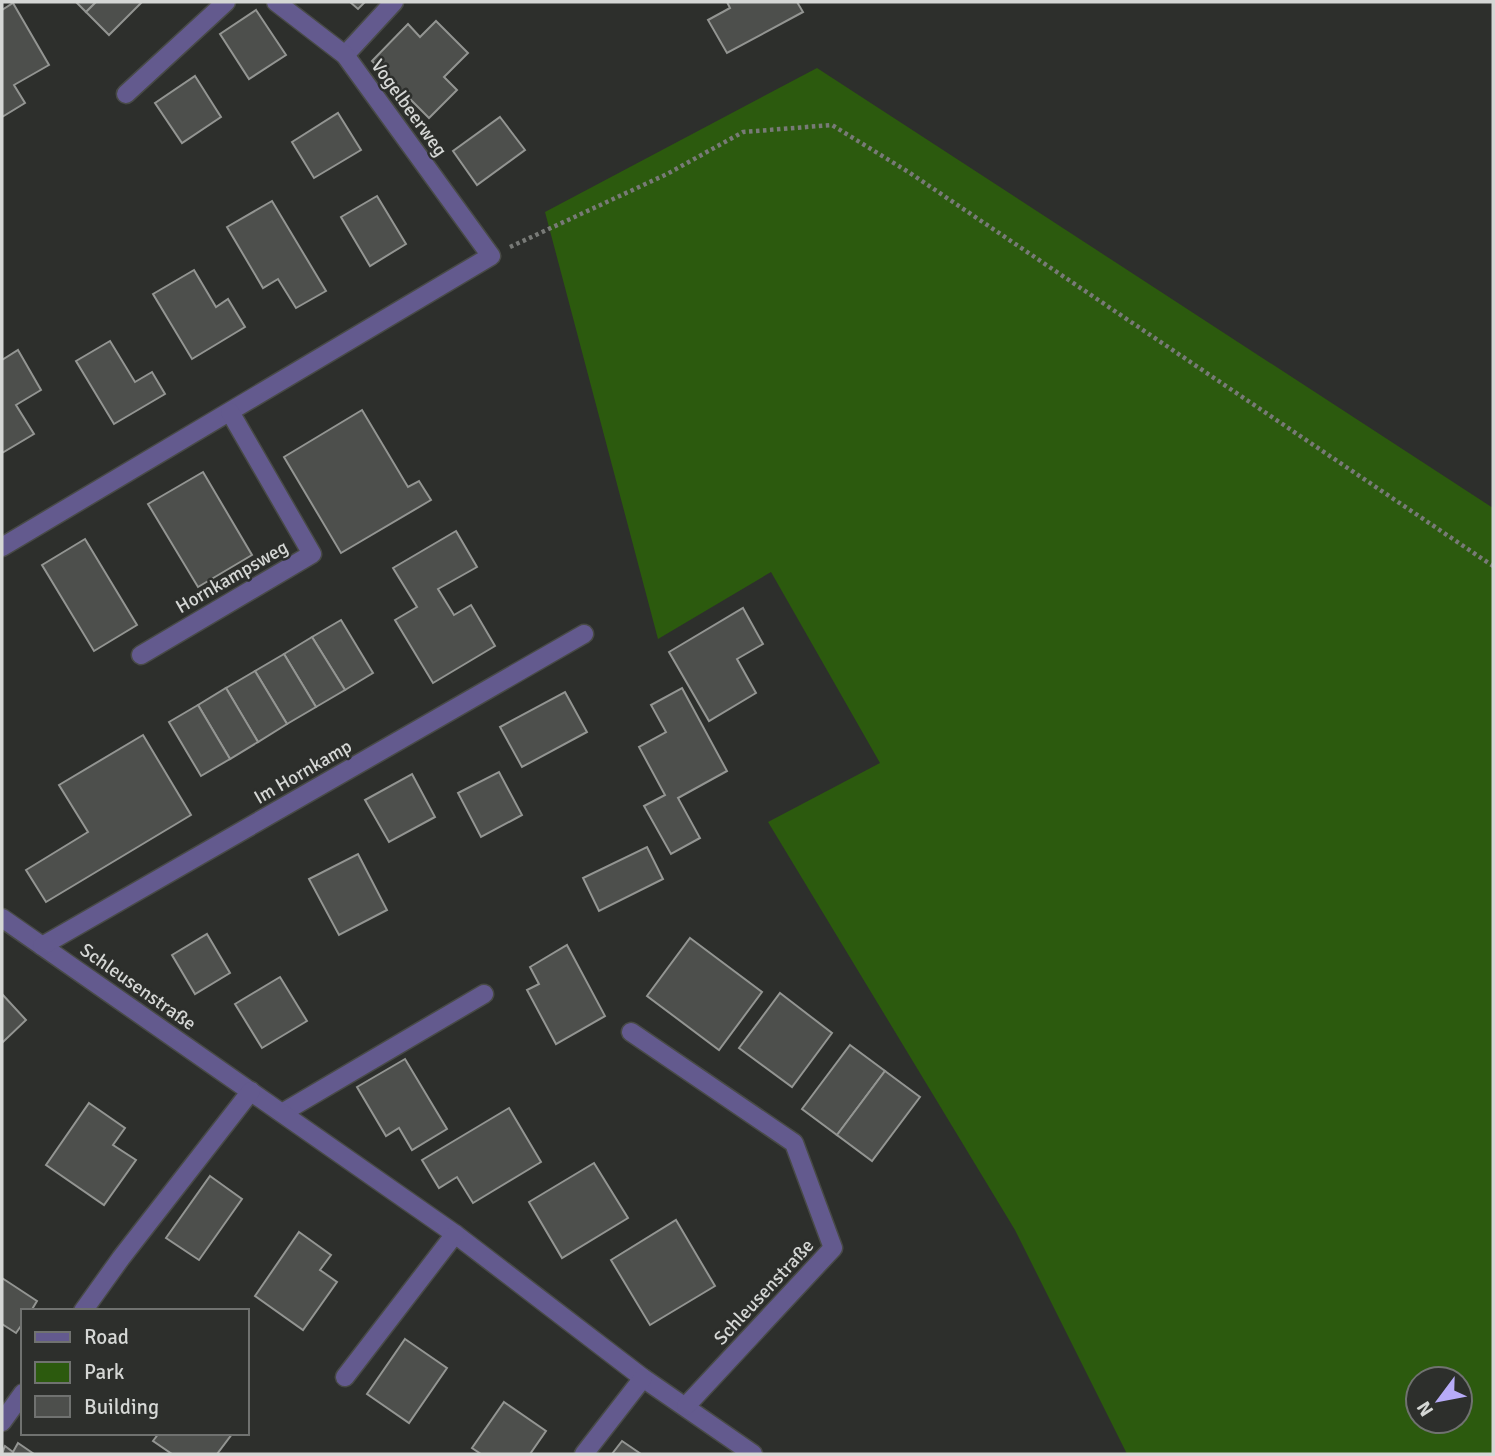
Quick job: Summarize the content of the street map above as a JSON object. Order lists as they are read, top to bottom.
{
  "streets": {
    "street": [
      "Vogelbeerweg",
      "Hornkampsweg",
      "Im Hornkamp",
      "Schleusenstraße"
    ]
  },
  "crossings": [
    ["Im Hornkamp", "Schleusenstraße"]
  ],
  "legend": ["Road", "Park", "Building"],
  "north": "bottom left"
}
